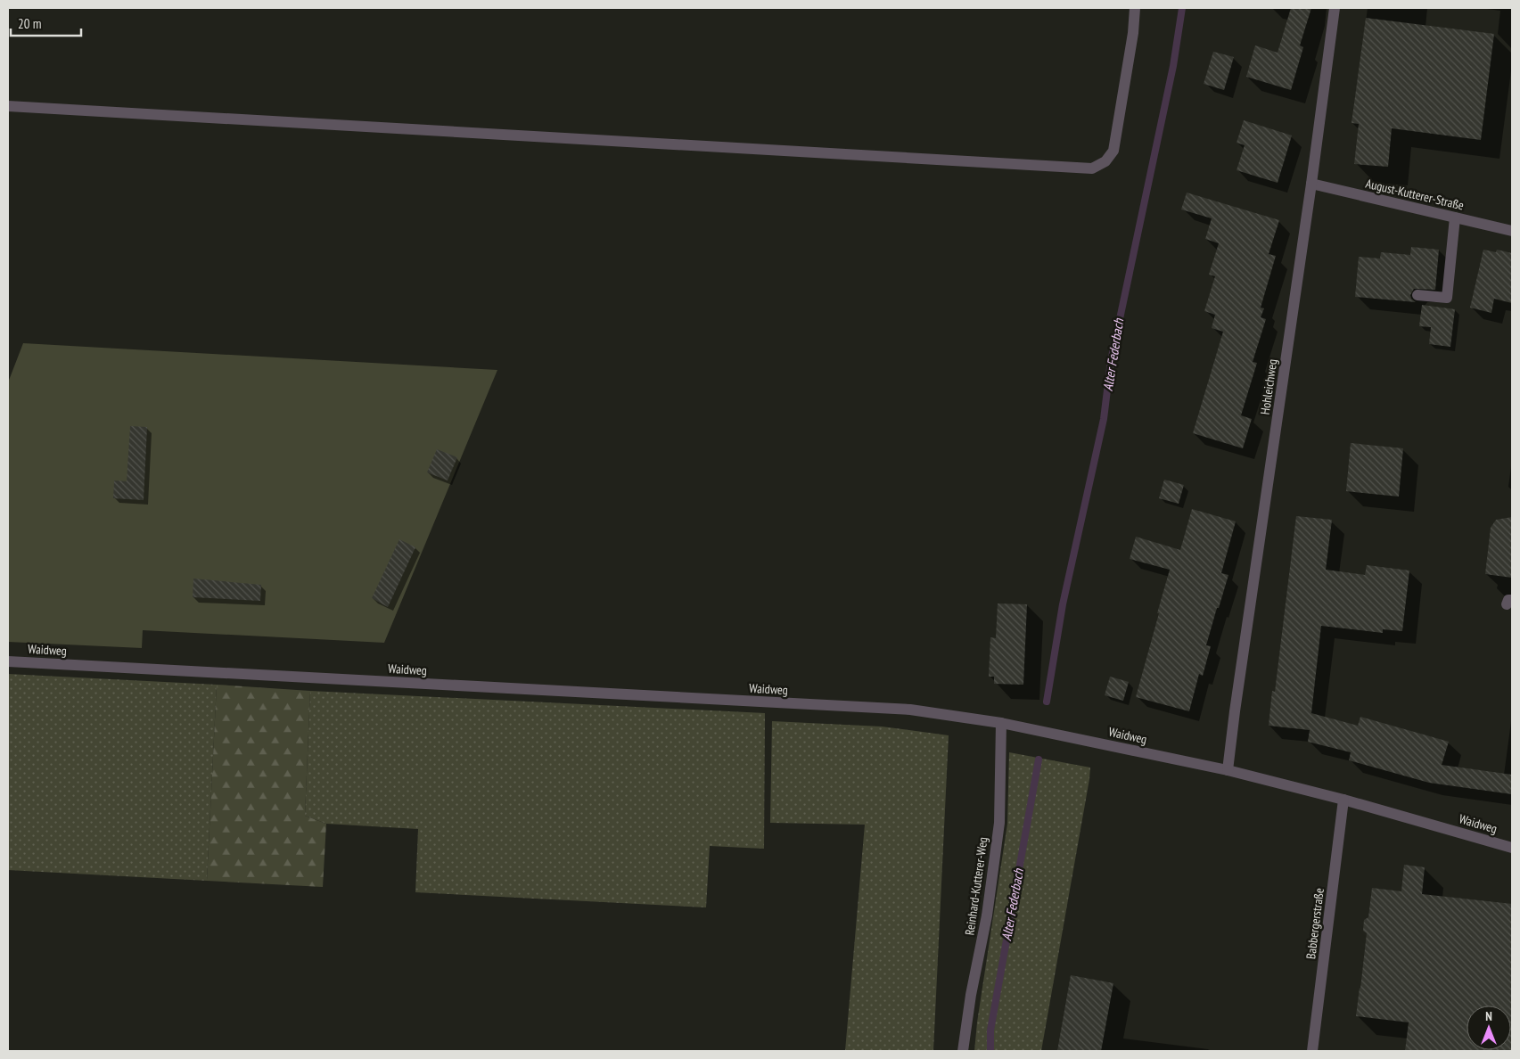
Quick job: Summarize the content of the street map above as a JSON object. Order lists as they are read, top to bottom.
{
  "streets": {
    "street": [
      "August-Kutterer-Straße",
      "Hohleichweg",
      "Waidweg",
      "Reinhard-Kutterer-Weg",
      "Babbergerstraße"
    ]
  },
  "crossings": [
    ["August-Kutterer-Straße", "Hohleichweg"],
    ["Hohleichweg", "Waidweg"],
    ["Waidweg", "Reinhard-Kutterer-Weg"],
    ["Waidweg", "Babbergerstraße"]
  ],
  "water": ["Alter Federbach"],
  "scale_bar": "20 m",
  "north": "top"
}
